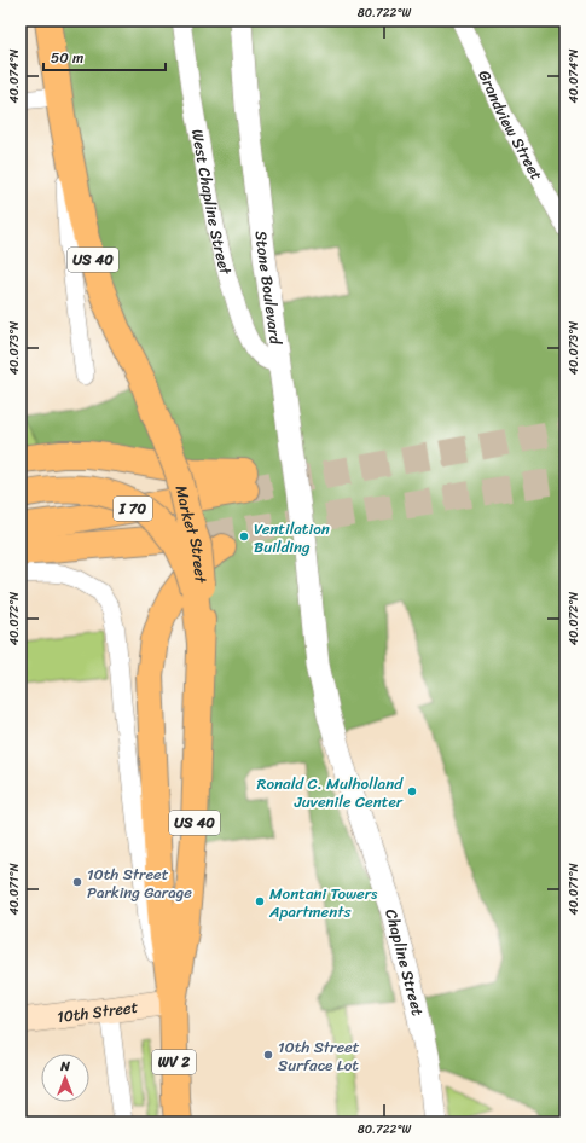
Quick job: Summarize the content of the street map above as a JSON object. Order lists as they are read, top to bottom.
{
  "streets": {
    "main road": [
      "US 40",
      "I 70",
      "Market Street",
      "10th Street",
      "WV 2"
    ],
    "street": [
      "Grandview Street",
      "West Chapline Street",
      "Stone Boulevard",
      "Chapline Street"
    ]
  },
  "crossings": [
    ["West Chapline Street", "Stone Boulevard"],
    ["US 40", "I 70"],
    ["US 40", "Market Street"],
    ["US 40", "10th Street"],
    ["US 40", "WV 2"],
    ["Stone Boulevard", "Chapline Street"],
    ["I 70", "10th Street"],
    ["I 70", "WV 2"],
    ["10th Street", "WV 2"]
  ],
  "places": [
    "Ventilation Building",
    "Ronald C. Mulholland Juvenile Center",
    "10th Street Parking Garage",
    "Montani Towers Apartments",
    "10th Street Surface Lot"
  ],
  "scale_bar": "50 m",
  "north": "top",
  "coordinates": [
    "80.722°W",
    "40.074°N",
    "40.073°N",
    "40.072°N",
    "40.071°N"
  ]
}
